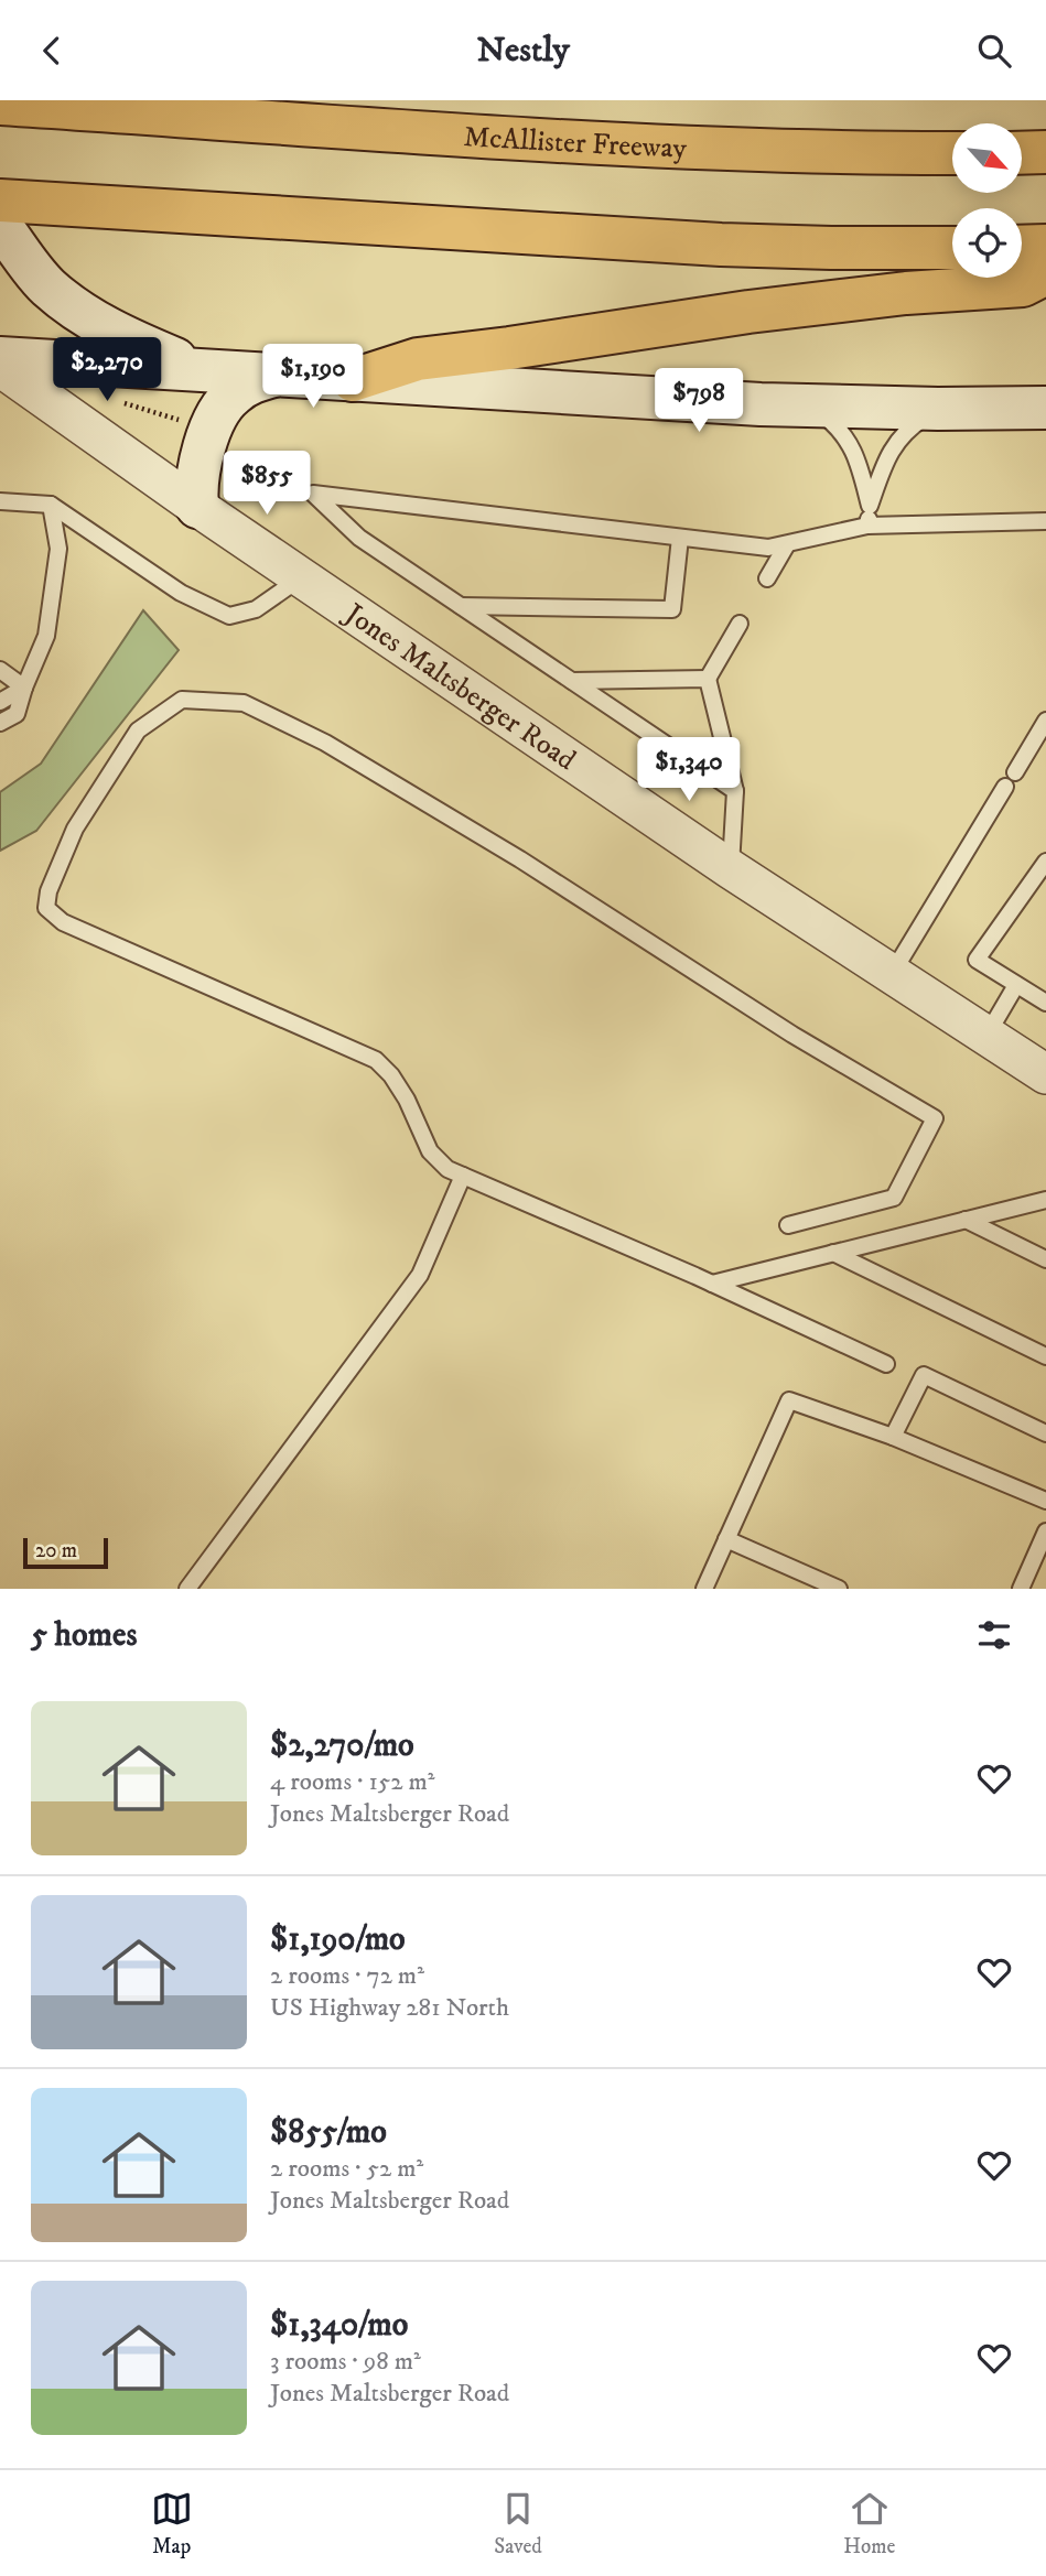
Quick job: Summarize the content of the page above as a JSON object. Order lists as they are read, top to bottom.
{
  "streets": {
    "highway": ["McAllister Freeway"],
    "street": ["Jones Maltsberger Road"]
  },
  "scale_bar": "20 m",
  "north": "bottom right",
  "page": {
    "header": "Nestly",
    "price": [
      "$2,270",
      "$1,190",
      "$798",
      "$855",
      "$1,340"
    ],
    "scale": "20 m",
    "heading": "5 homes",
    "list": [
      {
        "name": "$2,270/mo",
        "note": "4 rooms · 152 m² · Jones Maltsberger Road"
      },
      {
        "name": "$1,190/mo",
        "note": "2 rooms · 72 m² · US Highway 281 North"
      },
      {
        "name": "$855/mo",
        "note": "2 rooms · 52 m² · Jones Maltsberger Road"
      },
      {
        "name": "$1,340/mo",
        "note": "3 rooms · 98 m² · Jones Maltsberger Road"
      }
    ],
    "tabs": ["Map", "Saved", "Home"]
  }
}
